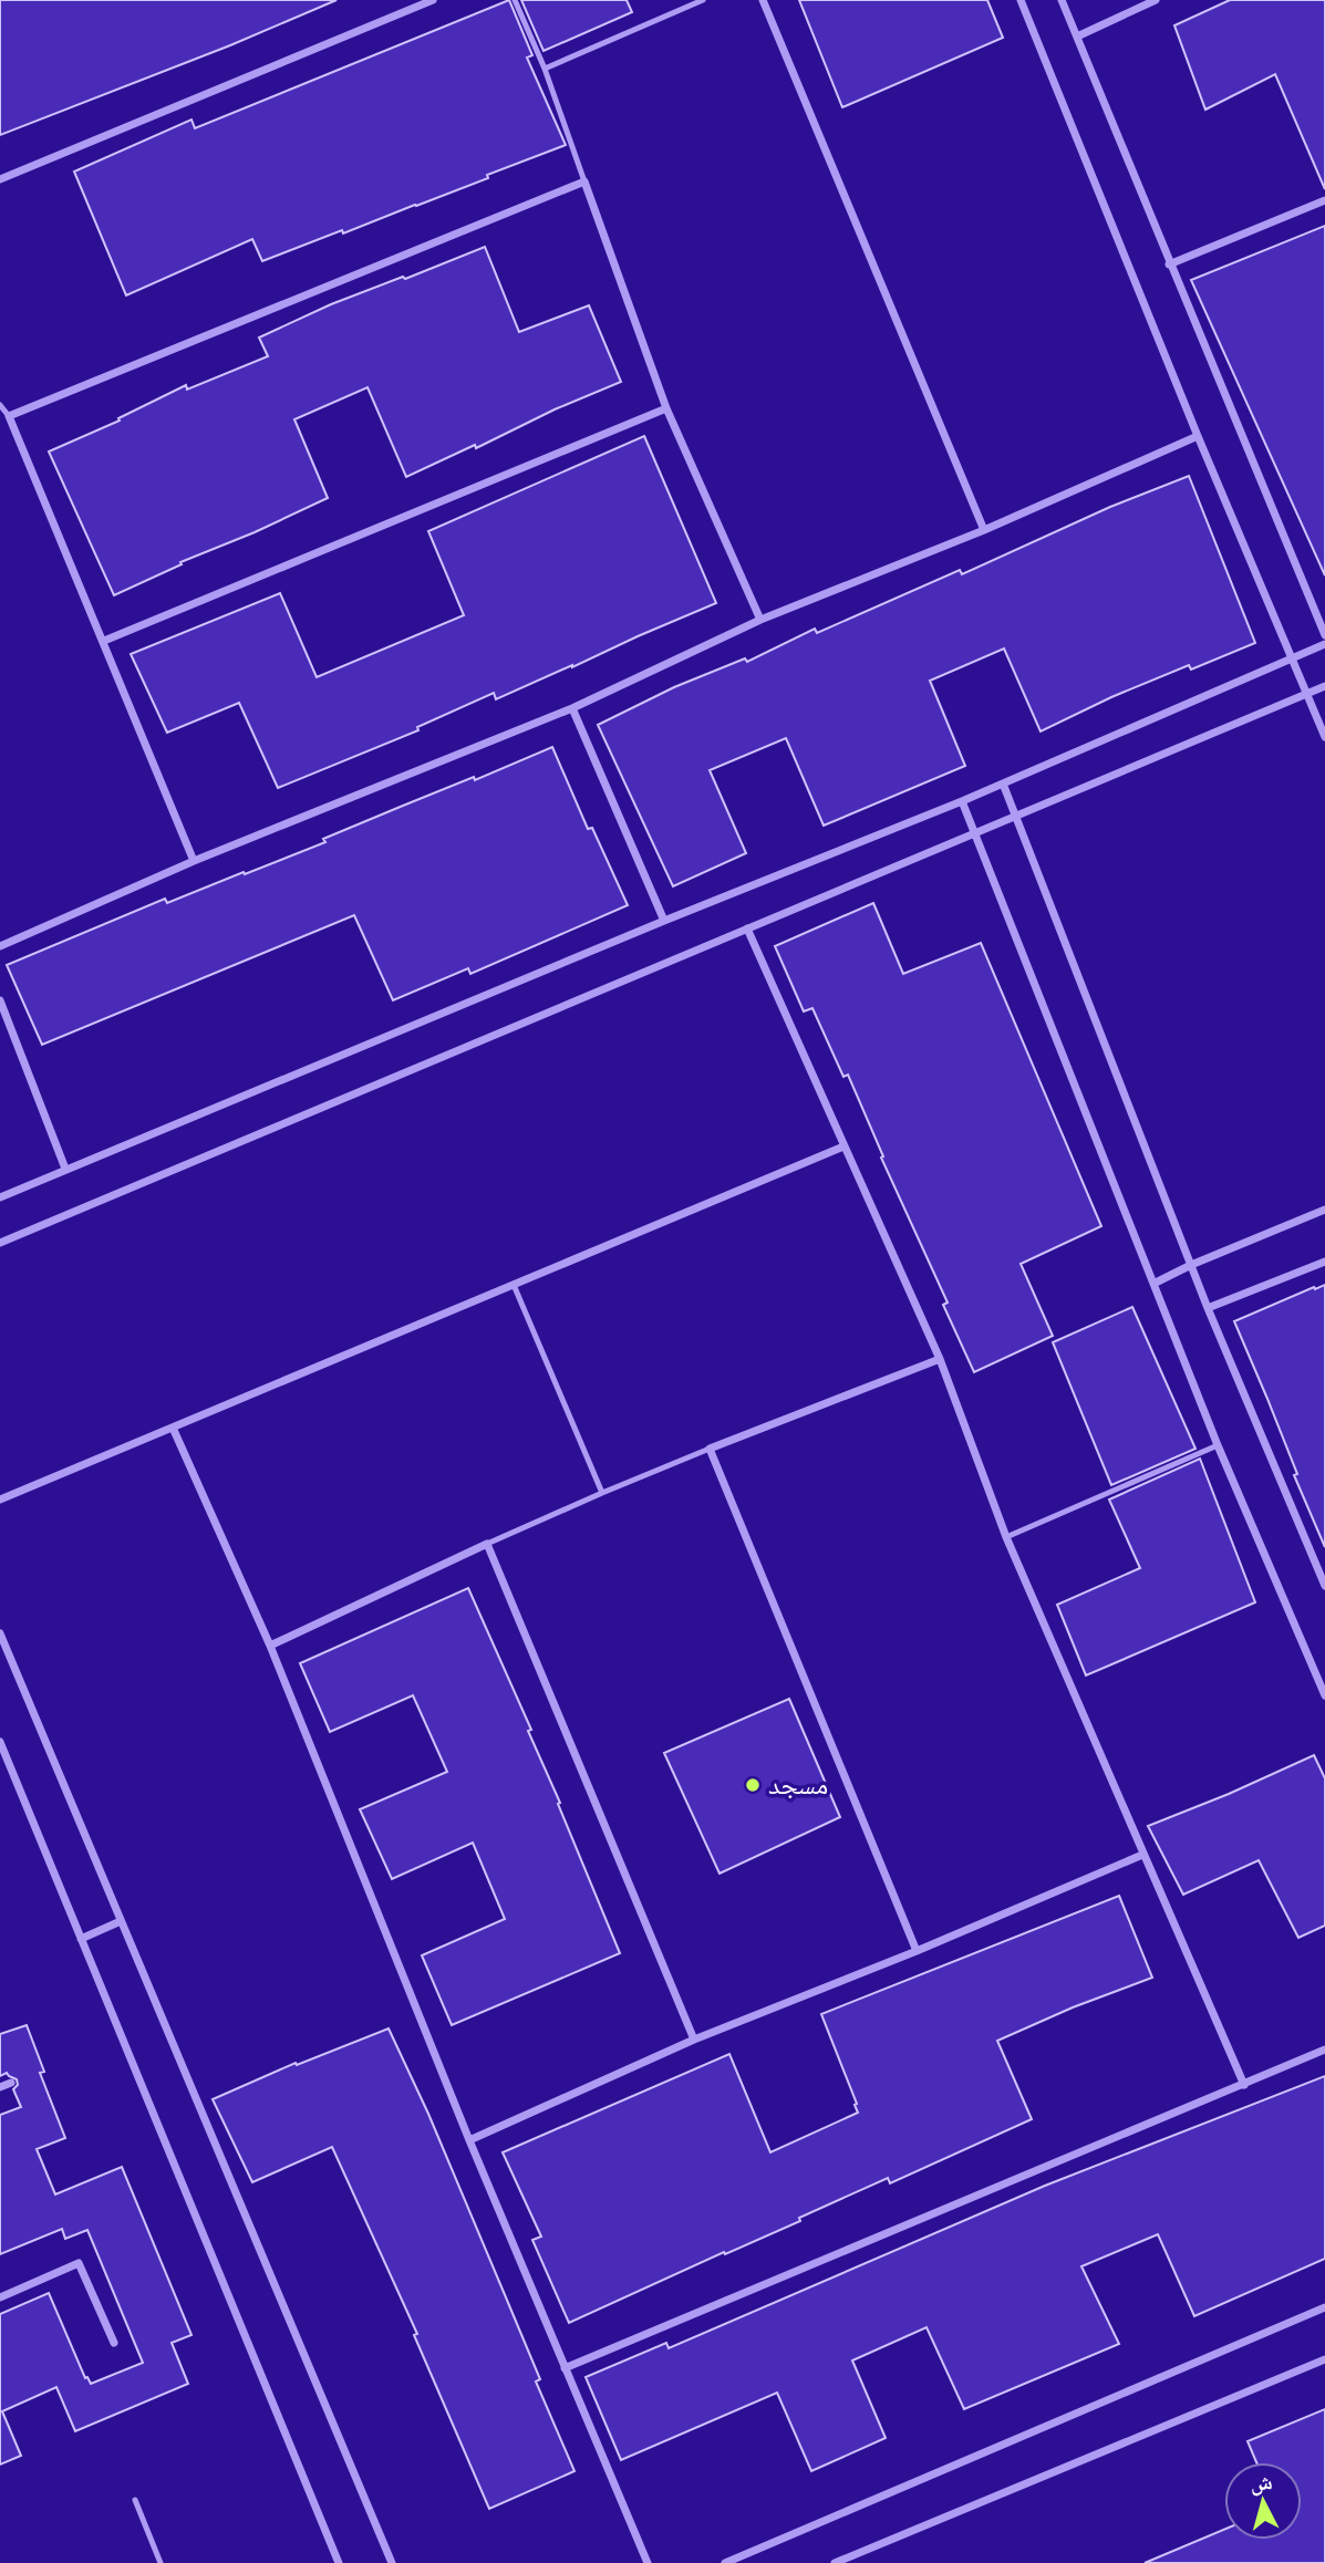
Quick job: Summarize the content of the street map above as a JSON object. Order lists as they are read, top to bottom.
{
  "places": ["مسجد"],
  "north": "top"
}
